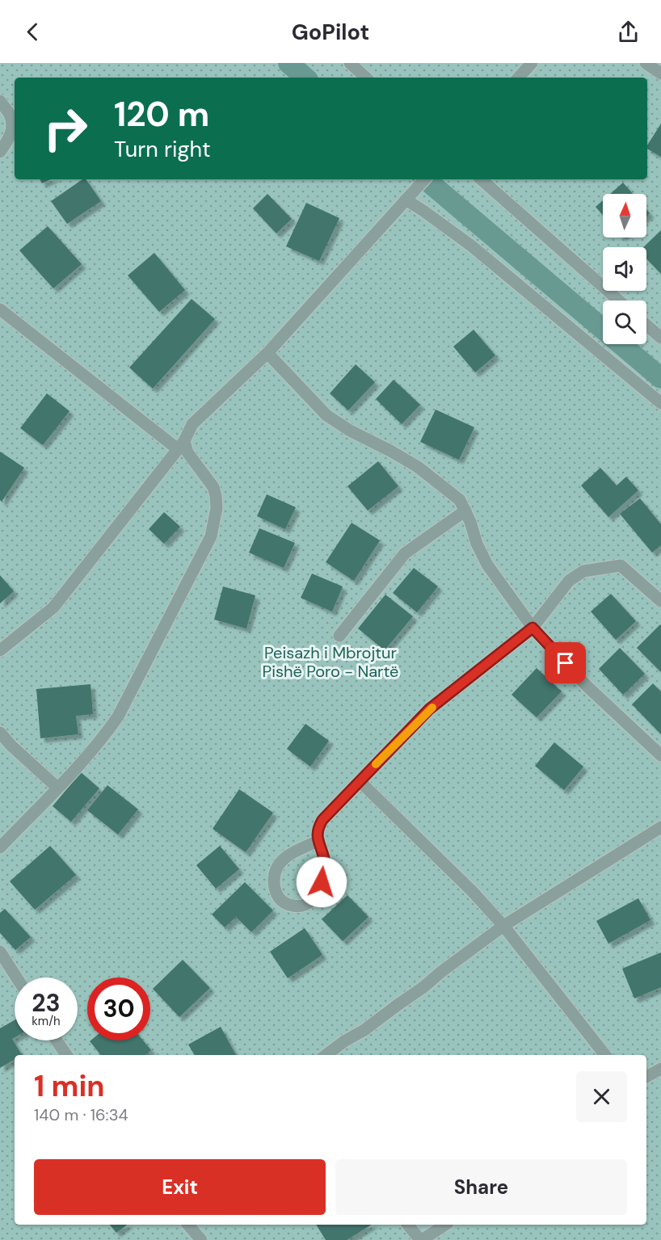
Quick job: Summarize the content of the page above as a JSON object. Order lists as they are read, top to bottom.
{
  "parks": ["Peisazh i Mbrojtur Pishë Poro - Nartë"],
  "north": "top",
  "page": {
    "header": "GoPilot",
    "turn": ["120 m", "Turn right"],
    "speed": "23 km/h",
    "limit": "30",
    "heading": ["1 min", "140 m · 16:34"],
    "buttons": ["Exit", "Share"]
  }
}
